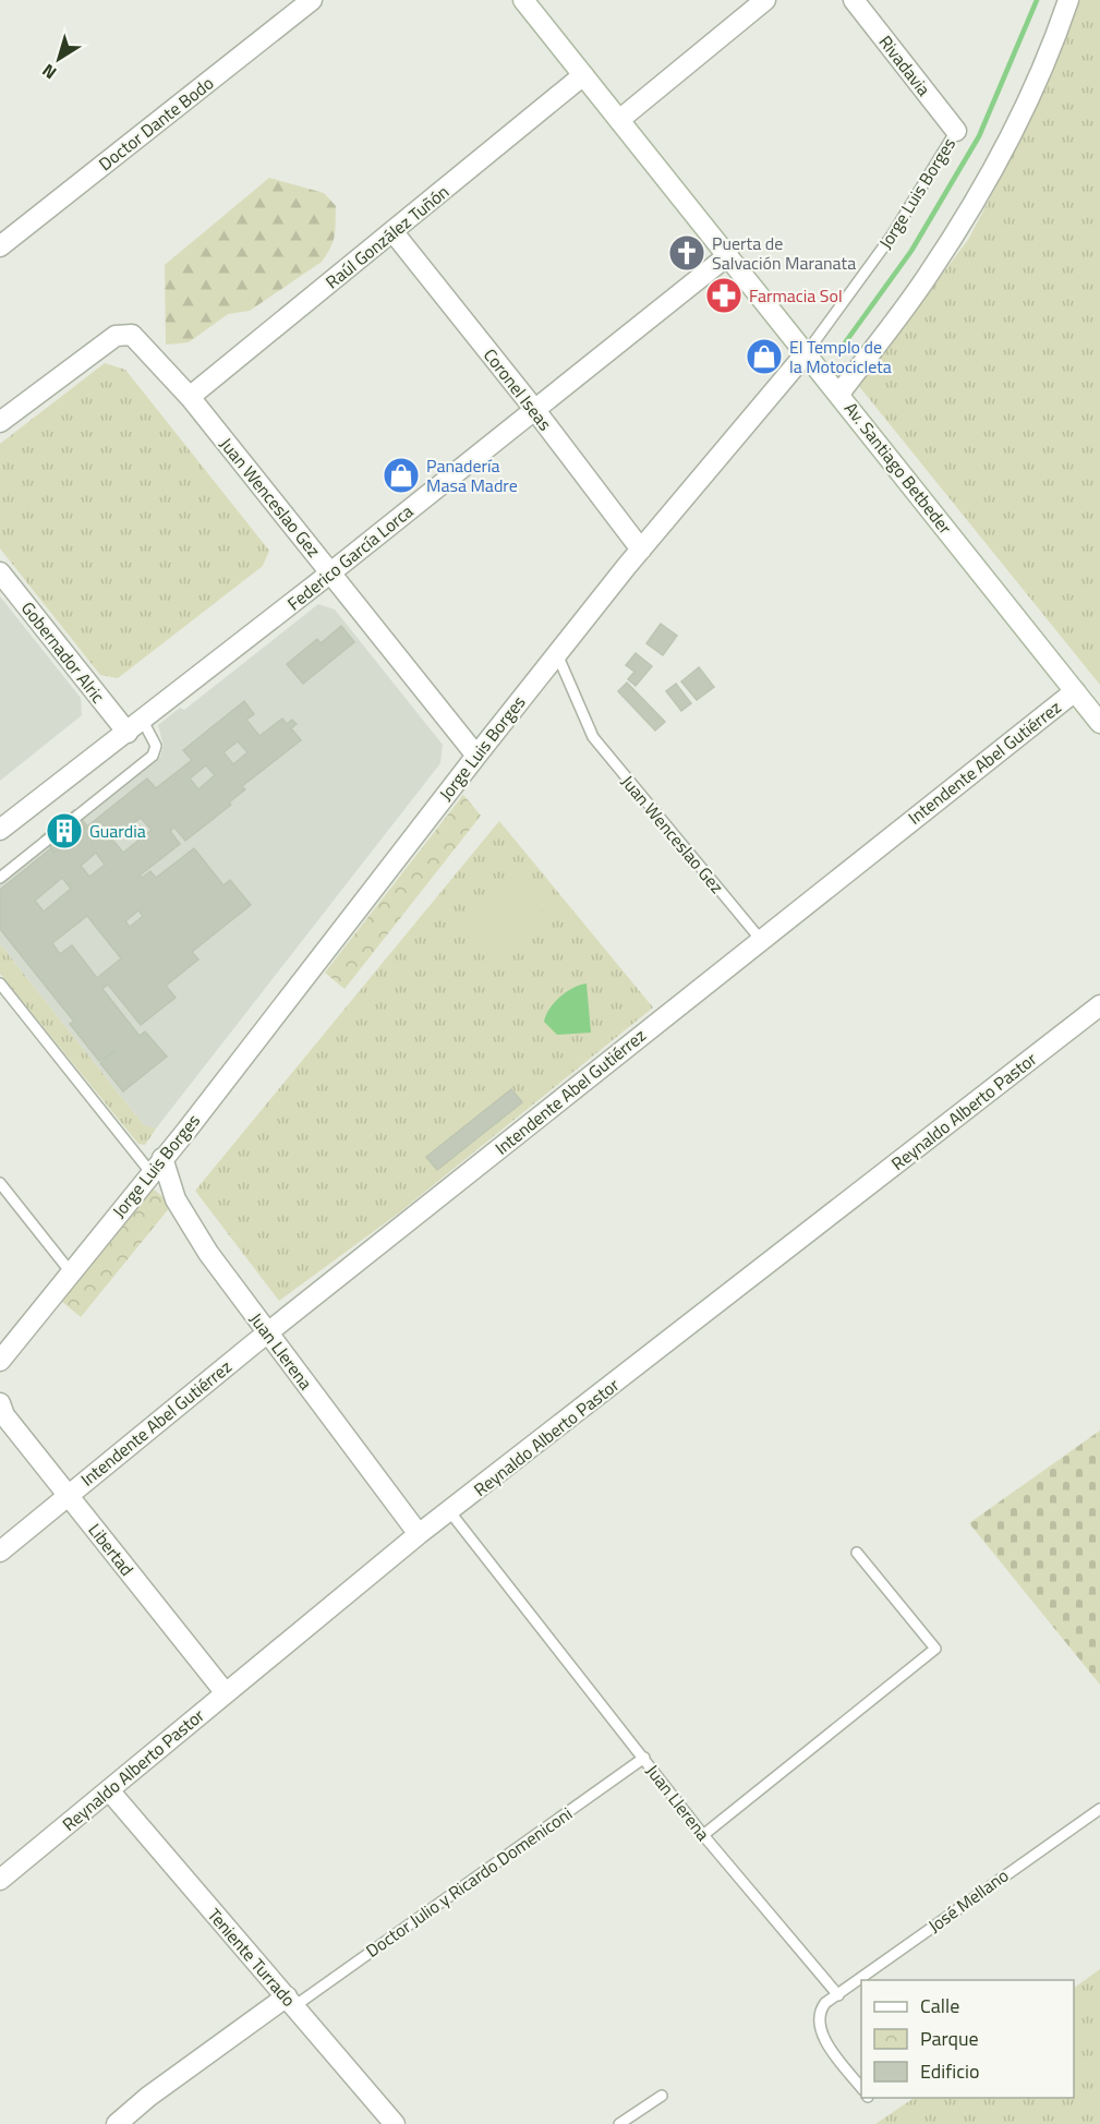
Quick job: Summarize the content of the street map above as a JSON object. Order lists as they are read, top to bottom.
{
  "streets": {
    "street": [
      "Rivadavia",
      "Doctor Dante Bodo",
      "Jorge Luis Borges",
      "Raúl González Tuñón",
      "Coronel Iseas",
      "Av. Santiago Betbeder",
      "Juan Wenceslao Gez",
      "Federico García Lorca",
      "Gobernador Alric",
      "Intendente Abel Gutiérrez",
      "Reynaldo Alberto Pastor",
      "Juan Llerena",
      "Libertad",
      "Doctor Julio y Ricardo Domeniconi",
      "Teniente Turrado"
    ],
    "lane": ["José Mellano"]
  },
  "crossings": [
    ["Rivadavia", "Jorge Luis Borges"],
    ["Jorge Luis Borges", "Coronel Iseas"],
    ["Jorge Luis Borges", "Av. Santiago Betbeder"],
    ["Jorge Luis Borges", "Juan Wenceslao Gez"],
    ["Jorge Luis Borges", "Juan Llerena"],
    ["Raúl González Tuñón", "Coronel Iseas"],
    ["Raúl González Tuñón", "Av. Santiago Betbeder"],
    ["Raúl González Tuñón", "Juan Wenceslao Gez"],
    ["Coronel Iseas", "Federico García Lorca"],
    ["Av. Santiago Betbeder", "Federico García Lorca"],
    ["Av. Santiago Betbeder", "Intendente Abel Gutiérrez"],
    ["Juan Wenceslao Gez", "Federico García Lorca"],
    ["Juan Wenceslao Gez", "Intendente Abel Gutiérrez"],
    ["Federico García Lorca", "Gobernador Alric"],
    ["Intendente Abel Gutiérrez", "Juan Llerena"],
    ["Intendente Abel Gutiérrez", "Libertad"],
    ["Reynaldo Alberto Pastor", "Juan Llerena"],
    ["Reynaldo Alberto Pastor", "Libertad"],
    ["Reynaldo Alberto Pastor", "Teniente Turrado"],
    ["Juan Llerena", "Doctor Julio y Ricardo Domeniconi"],
    ["Juan Llerena", "José Mellano"],
    ["Doctor Julio y Ricardo Domeniconi", "Teniente Turrado"]
  ],
  "places": {
    "church": ["Puerta de Salvación Maranata"],
    "pharmacy": ["Farmacia Sol"],
    "shop": ["El Templo de la Motocicleta", "Panadería Masa Madre"],
    "building": ["Guardia"]
  },
  "legend": ["Calle", "Parque", "Edificio"],
  "north": "bottom left"
}
